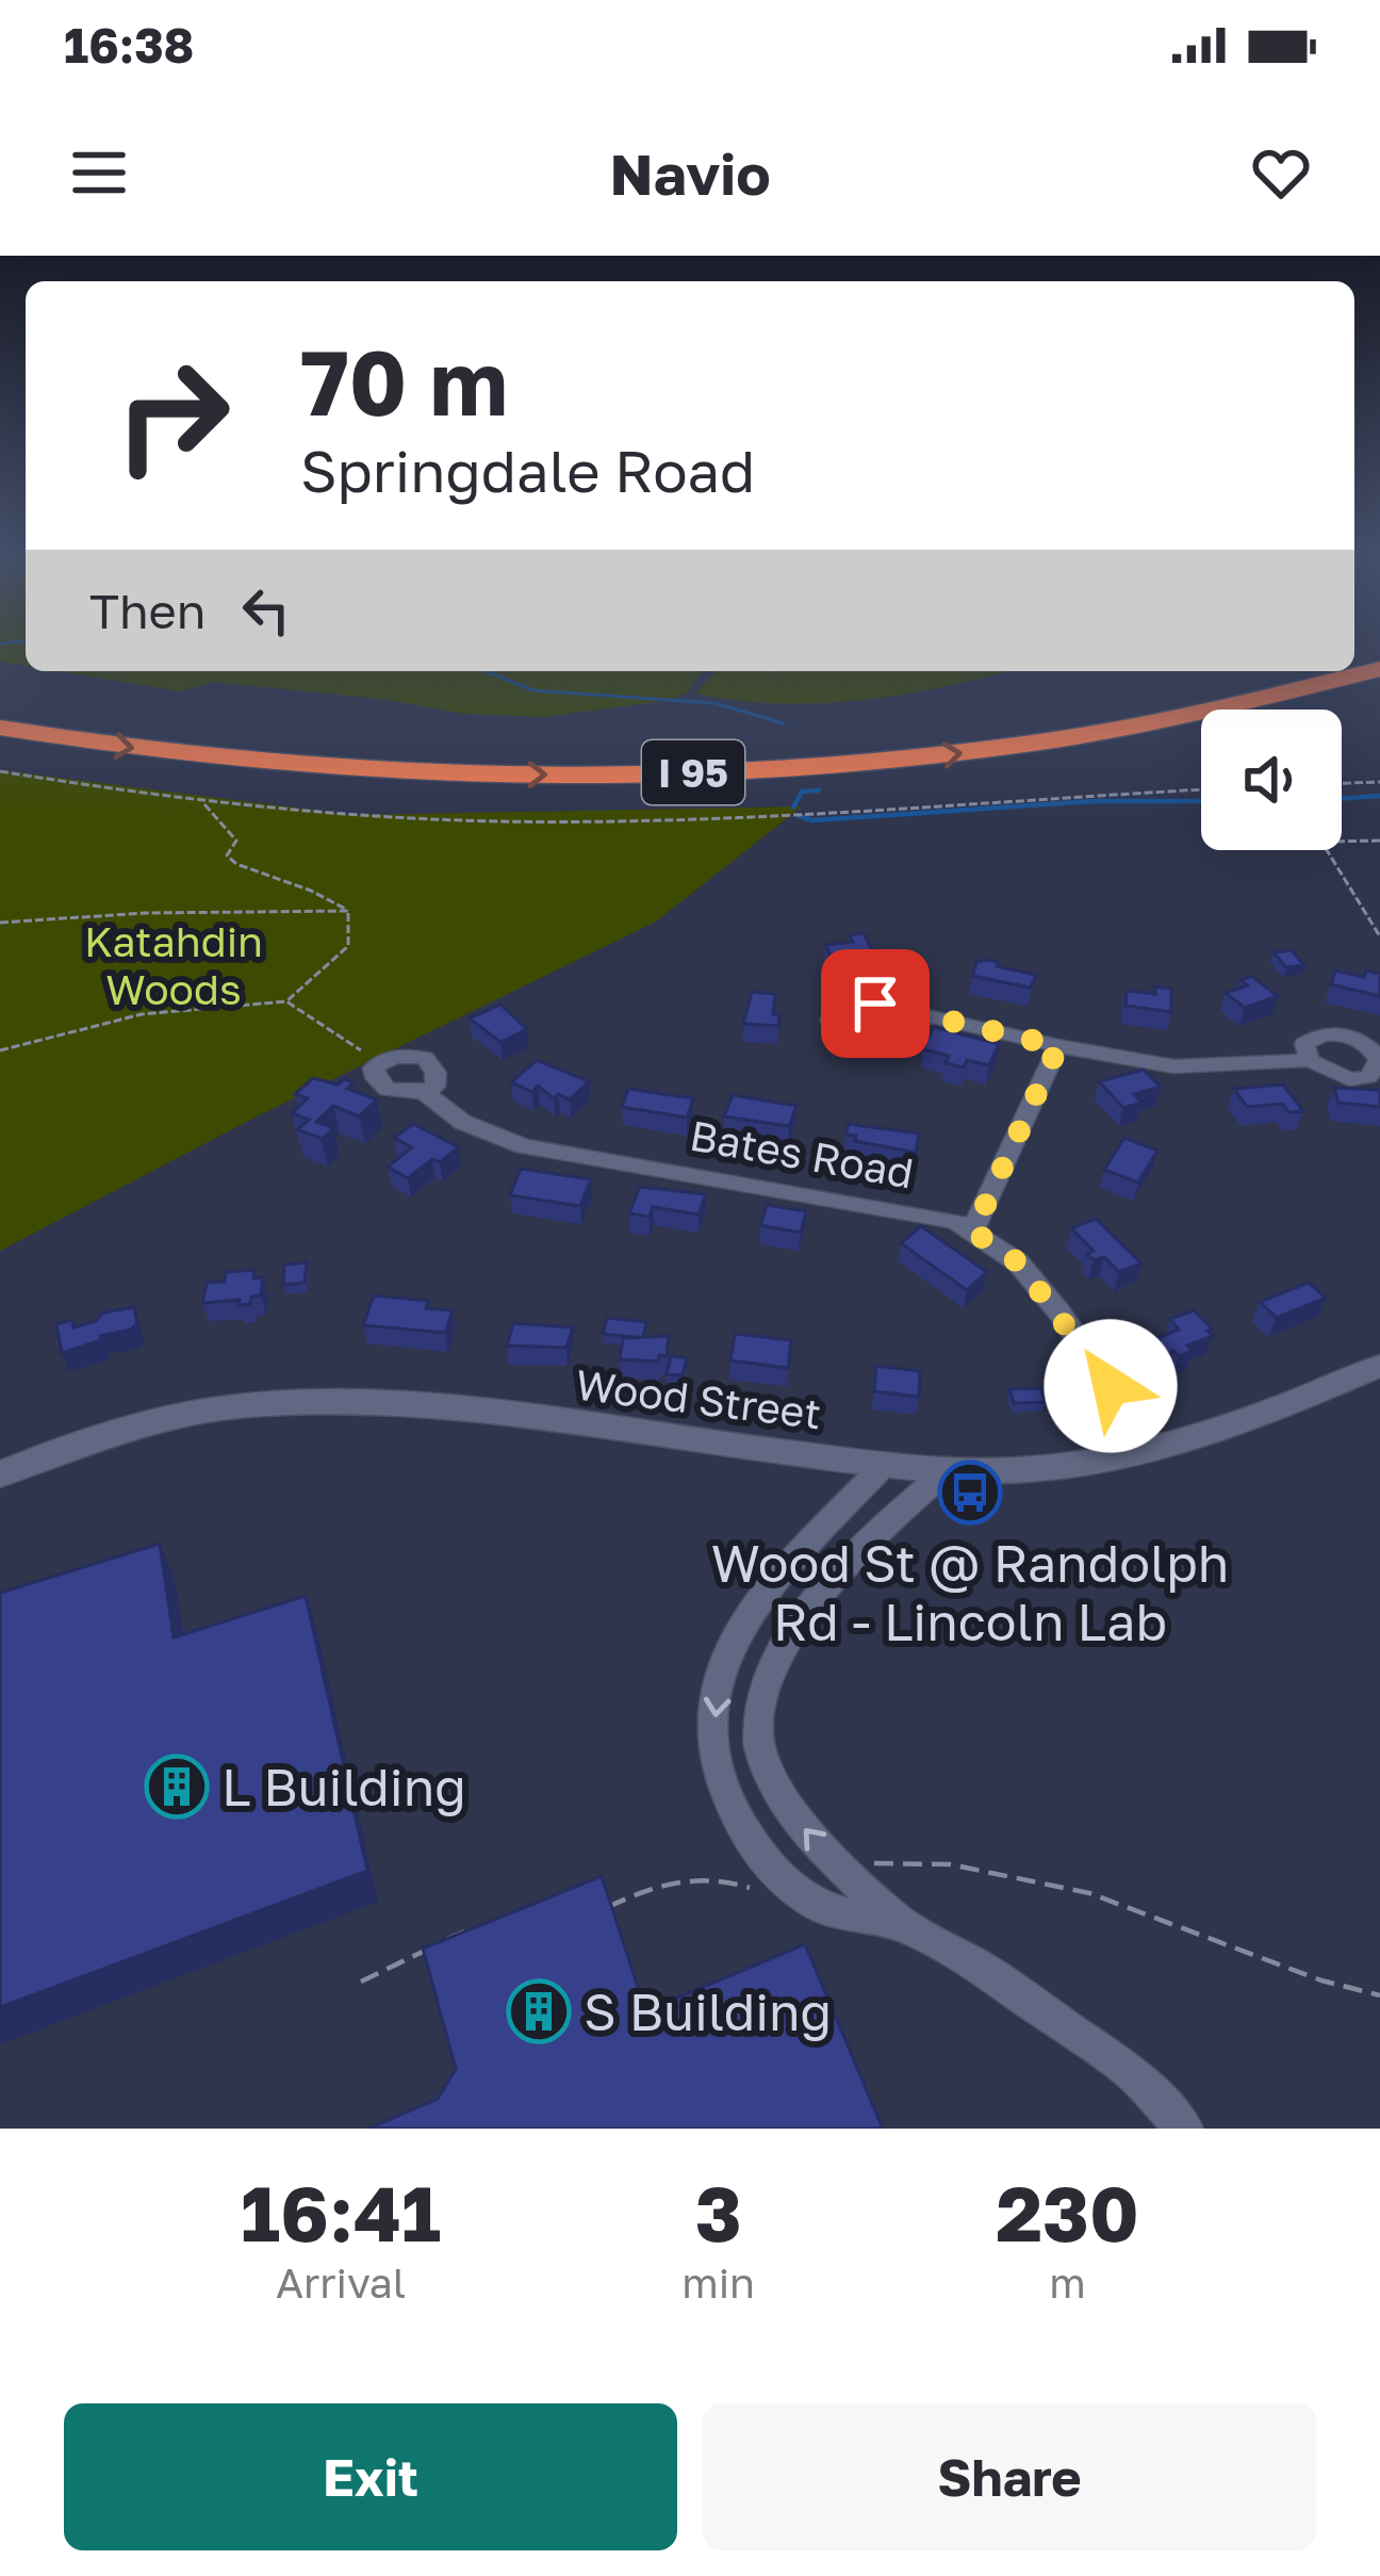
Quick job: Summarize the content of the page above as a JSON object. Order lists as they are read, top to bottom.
{
  "streets": {
    "highway": ["I 95"],
    "street": ["Bates Road", "Wood Street"]
  },
  "crossings": [
    ["Bates Road", "Wood Street"]
  ],
  "parks": ["Katahdin Woods"],
  "places": {
    "bus stop": ["Wood St @ Randolph Rd - Lincoln Lab"],
    "building": ["L Building", "S Building"]
  },
  "page": {
    "status": "16:38",
    "header": "Navio",
    "turn": ["70 m", "Springdale Road"],
    "then": "Then",
    "eta": [
      "16:41",
      "Arrival",
      "3",
      "min",
      "230",
      "m"
    ],
    "buttons": ["Exit", "Share"]
  }
}
